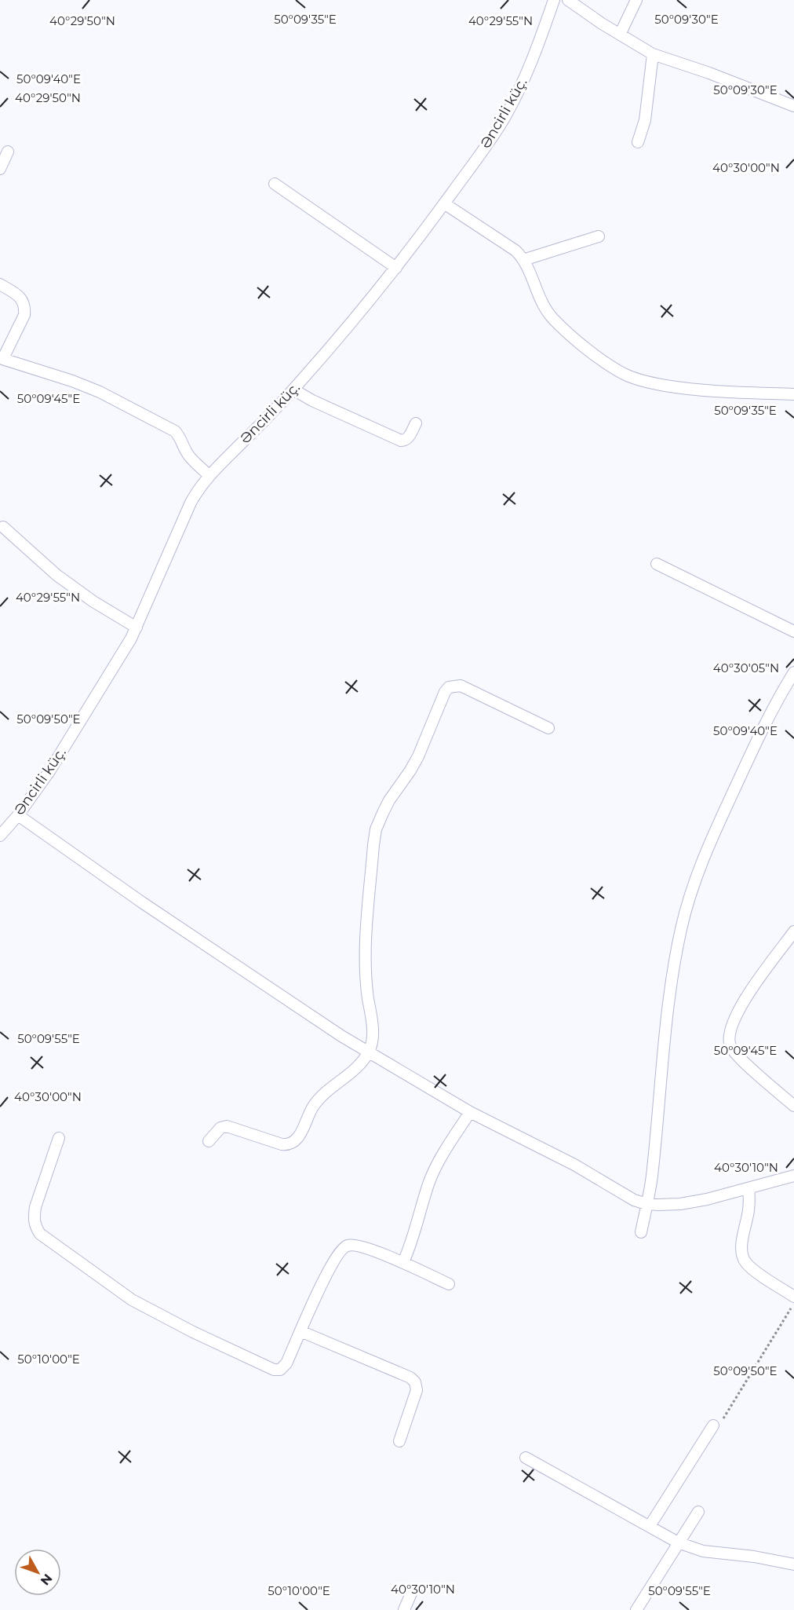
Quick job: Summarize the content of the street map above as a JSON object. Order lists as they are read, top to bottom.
{
  "streets": {
    "street": ["Əncirli küç."]
  },
  "north": "bottom right",
  "coordinates": [
    "50°09'30\"E",
    "50°09'35\"E",
    "40°29'50\"N",
    "40°29'55\"N",
    "50°09'40\"E",
    "40°30'00\"N",
    "50°09'45\"E",
    "40°30'05\"N",
    "50°09'50\"E",
    "50°09'55\"E",
    "40°30'10\"N",
    "50°10'00\"E"
  ]
}
